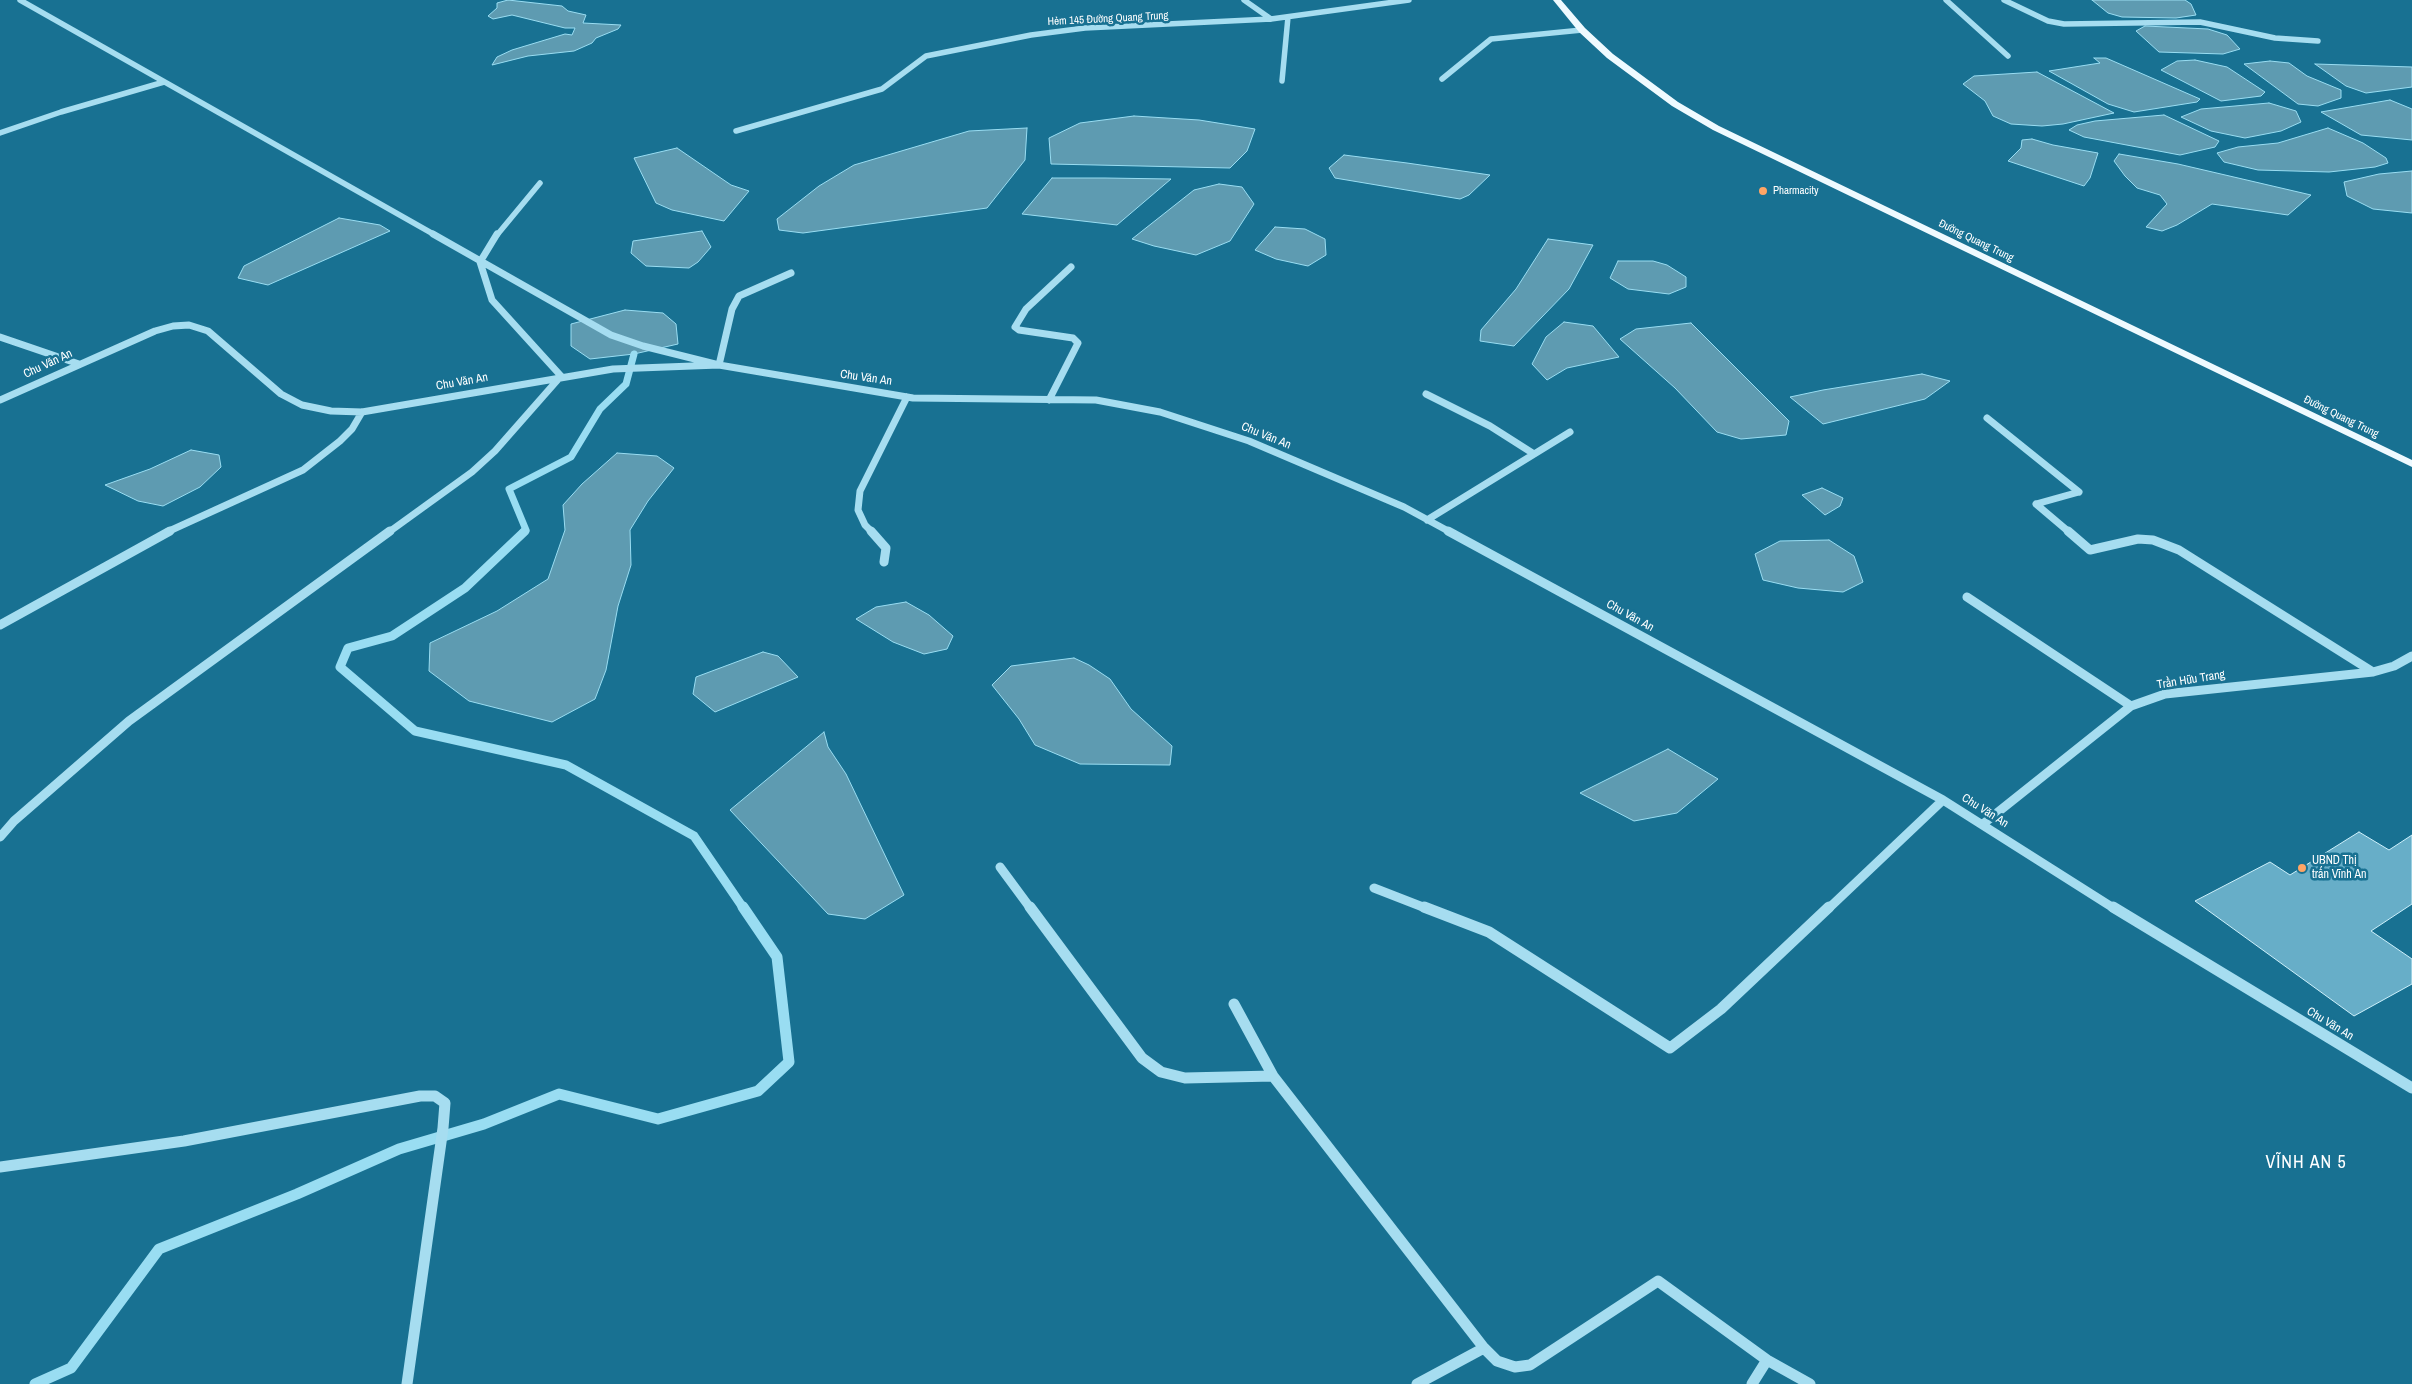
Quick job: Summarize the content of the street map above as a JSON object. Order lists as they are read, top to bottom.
{
  "streets": {
    "main road": ["Đường Quang Trung"],
    "street": ["Hẻm 145 Đường Quang Trung", "Chu Văn An", "Trần Hữu Trang"]
  },
  "crossings": [
    ["Chu Văn An", "Trần Hữu Trang"]
  ],
  "districts": ["VĨNH AN 5"],
  "places": ["Pharmacity", "UBND Thị trấn Vĩnh An"]
}
